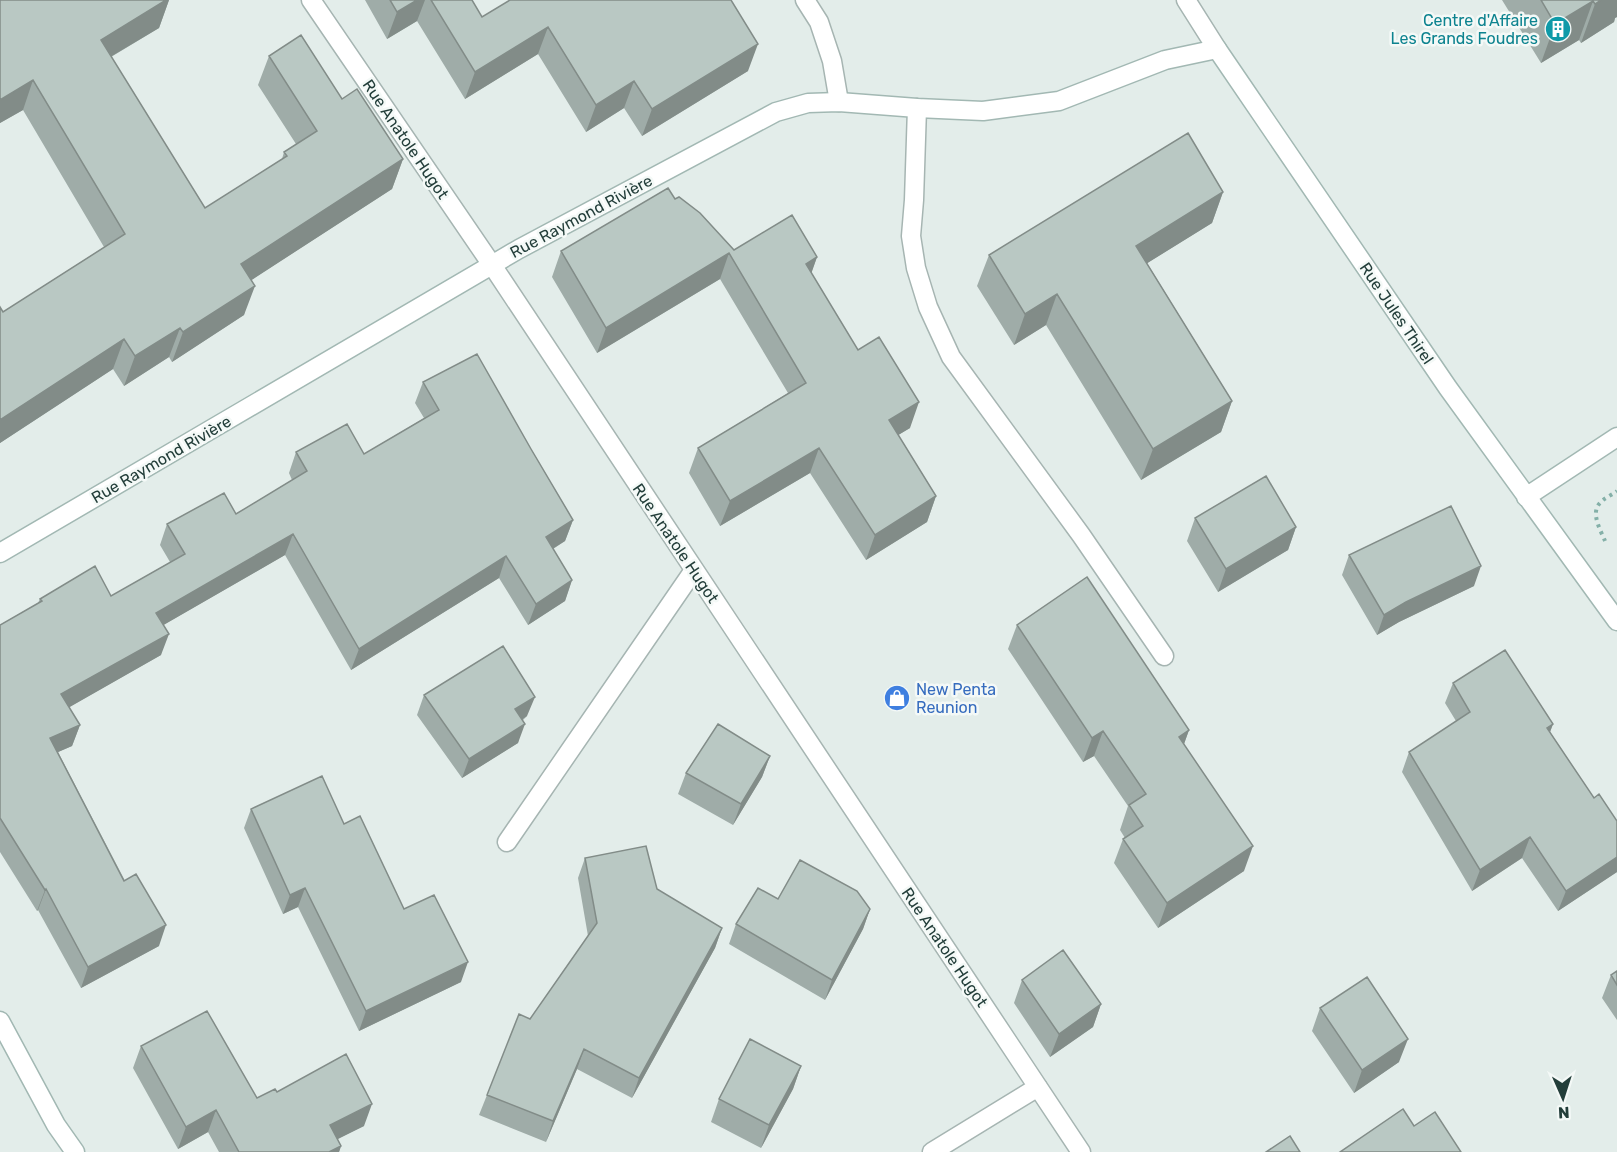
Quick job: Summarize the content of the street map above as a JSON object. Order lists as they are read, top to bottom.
{
  "streets": {
    "street": ["Rue Anatole Hugot", "Rue Raymond Rivière", "Rue Jules Thirel"]
  },
  "crossings": [
    ["Rue Anatole Hugot", "Rue Raymond Rivière"],
    ["Rue Raymond Rivière", "Rue Jules Thirel"]
  ],
  "places": {
    "building": ["Centre d'Affaire Les Grands Foudres"],
    "shop": ["New Penta Reunion"]
  },
  "north": "bottom"
}
